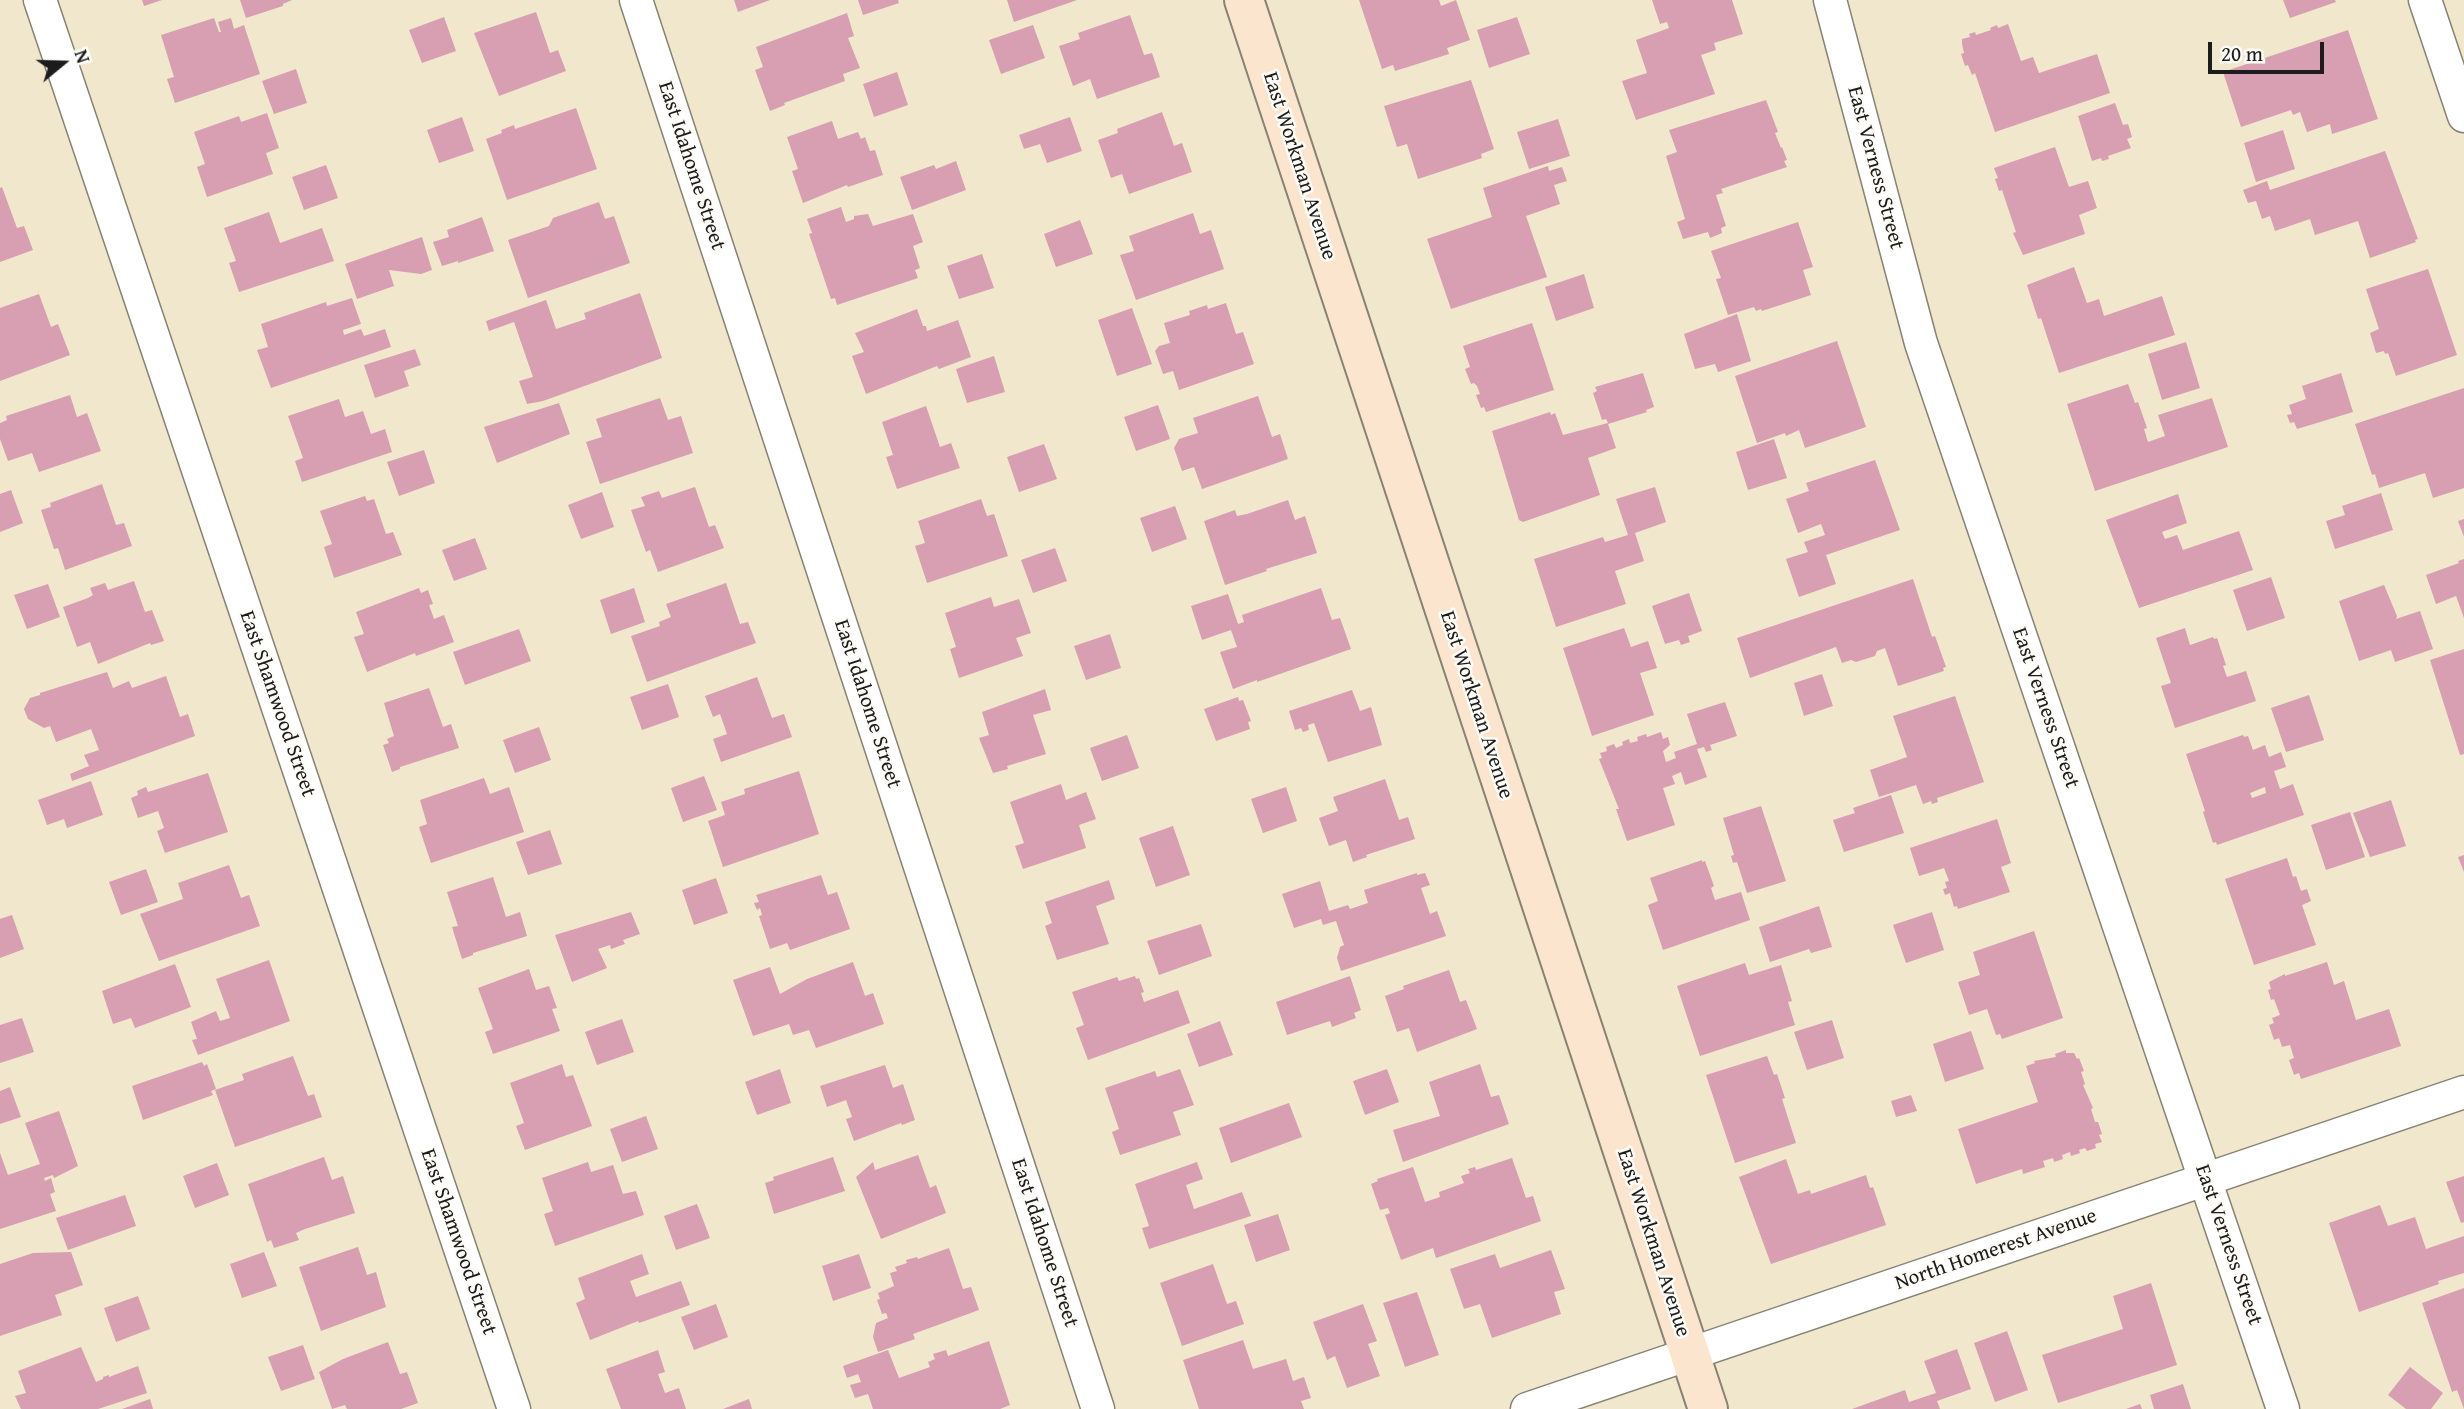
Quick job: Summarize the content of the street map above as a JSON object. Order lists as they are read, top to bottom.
{
  "streets": {
    "street": [
      "East Idahome Street",
      "East Workman Avenue",
      "East Verness Street",
      "East Shamwood Street",
      "North Homerest Avenue"
    ]
  },
  "crossings": [
    ["East Workman Avenue", "North Homerest Avenue"],
    ["East Verness Street", "North Homerest Avenue"]
  ],
  "scale_bar": "20 m",
  "north": "right"
}
